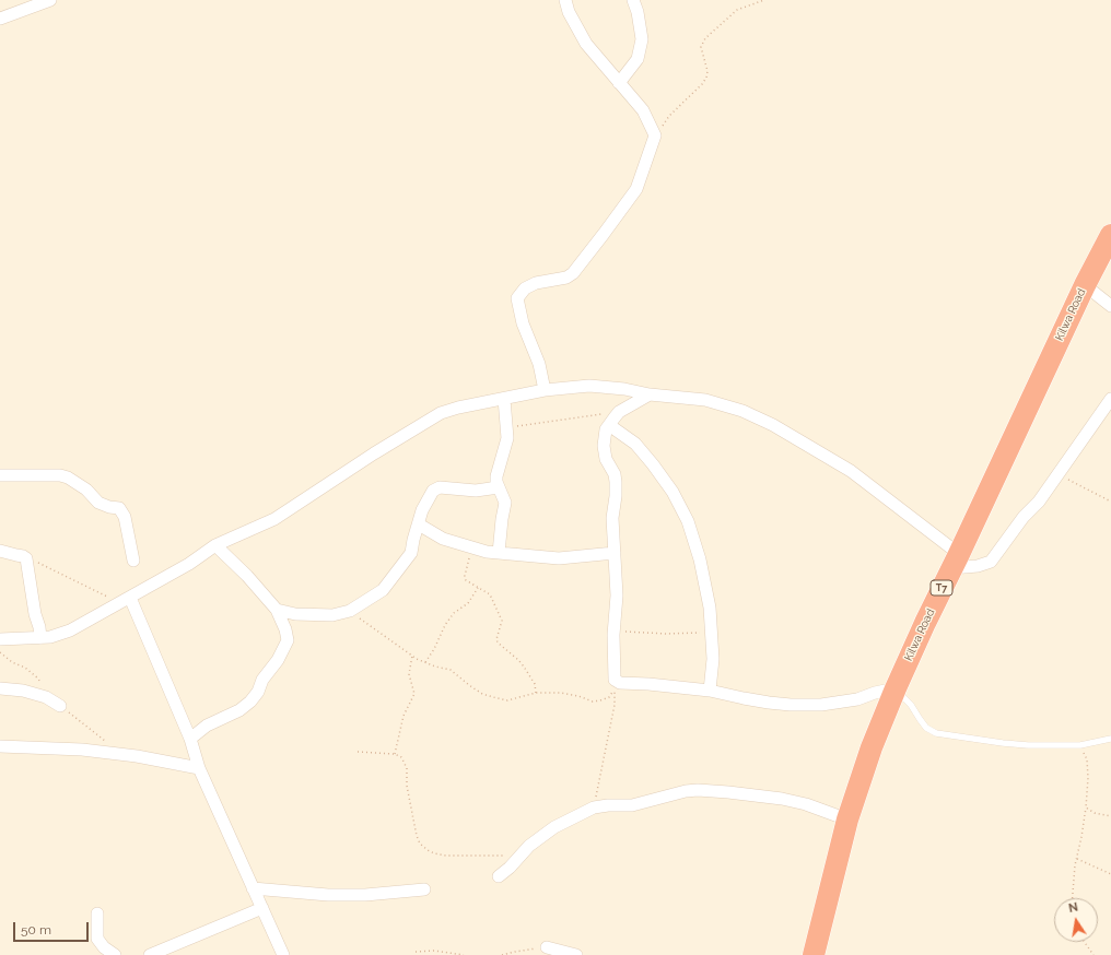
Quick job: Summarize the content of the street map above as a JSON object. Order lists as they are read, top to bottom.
{
  "streets": {
    "highway": ["Kilwa Road", "T7"]
  },
  "scale_bar": "50 m",
  "north": "top"
}
